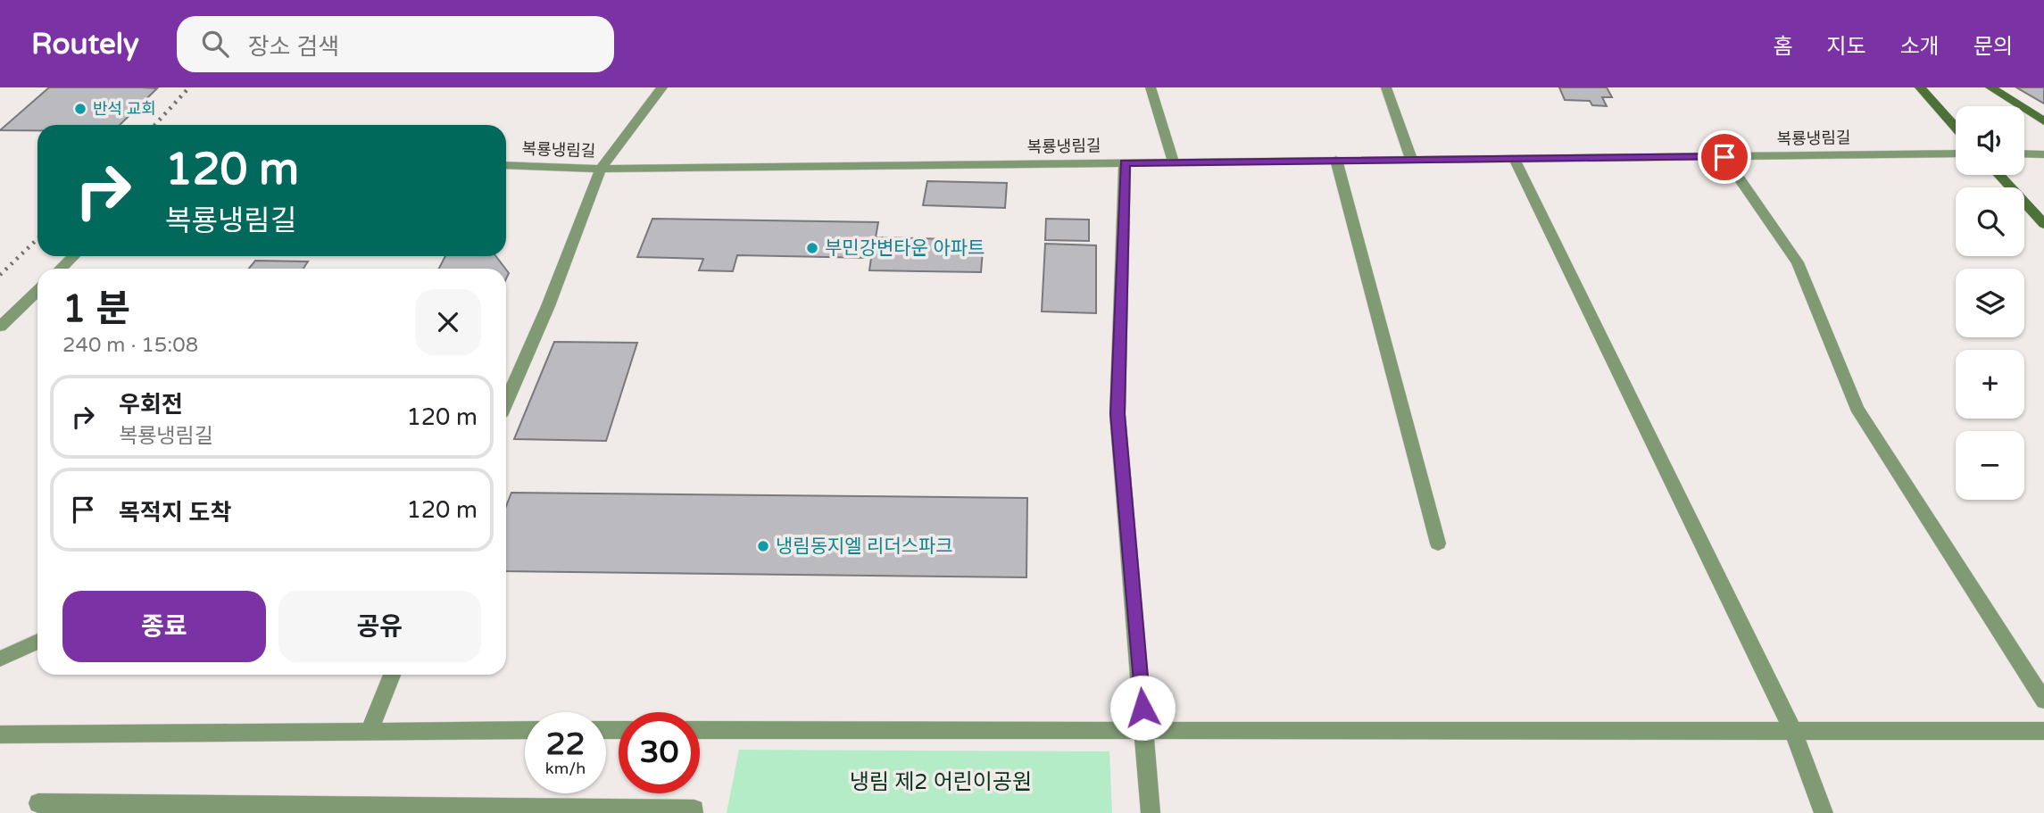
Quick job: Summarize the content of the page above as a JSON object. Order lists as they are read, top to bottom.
{
  "streets": {
    "street": ["복룡냉림길"]
  },
  "parks": ["냉림 제2 어린이공원"],
  "places": ["반석 교회", "부민강변타운 아파트", "냉림동지엘 리더스파크"],
  "page": {
    "header": "Routely",
    "search": "장소 검색",
    "nav": [
      "홈",
      "지도",
      "소개",
      "문의"
    ],
    "map_buttons": ["+", "−"],
    "turn": ["120 m", "복룡냉림길"],
    "heading": ["1 분", "240 m · 15:08"],
    "list": [
      {
        "name": "우회전",
        "note": "복룡냉림길",
        "value": "120 m"
      },
      {
        "name": "목적지 도착",
        "value": "120 m"
      }
    ],
    "buttons": ["종료", "공유"],
    "speed": "22 km/h",
    "limit": "30"
  }
}
